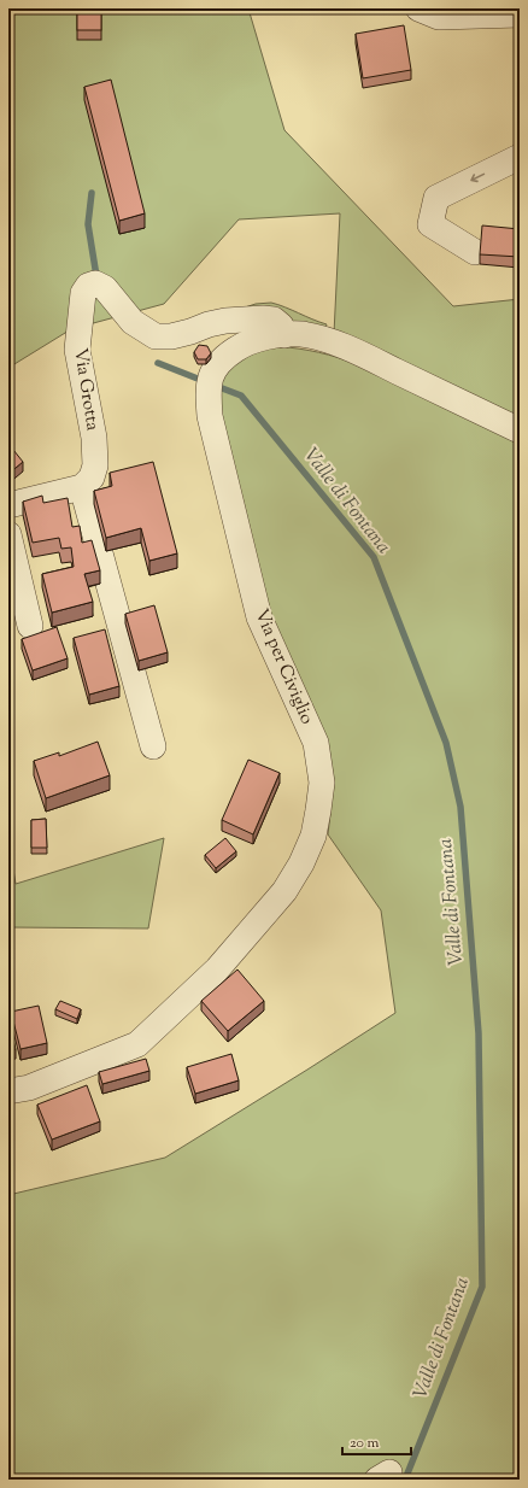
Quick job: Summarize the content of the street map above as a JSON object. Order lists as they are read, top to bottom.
{
  "streets": {
    "street": ["Via Grotta", "Via per Civiglio"]
  },
  "crossings": [
    ["Via Grotta", "Via per Civiglio"]
  ],
  "water": ["Valle di Fontana"],
  "scale_bar": "20 m"
}
